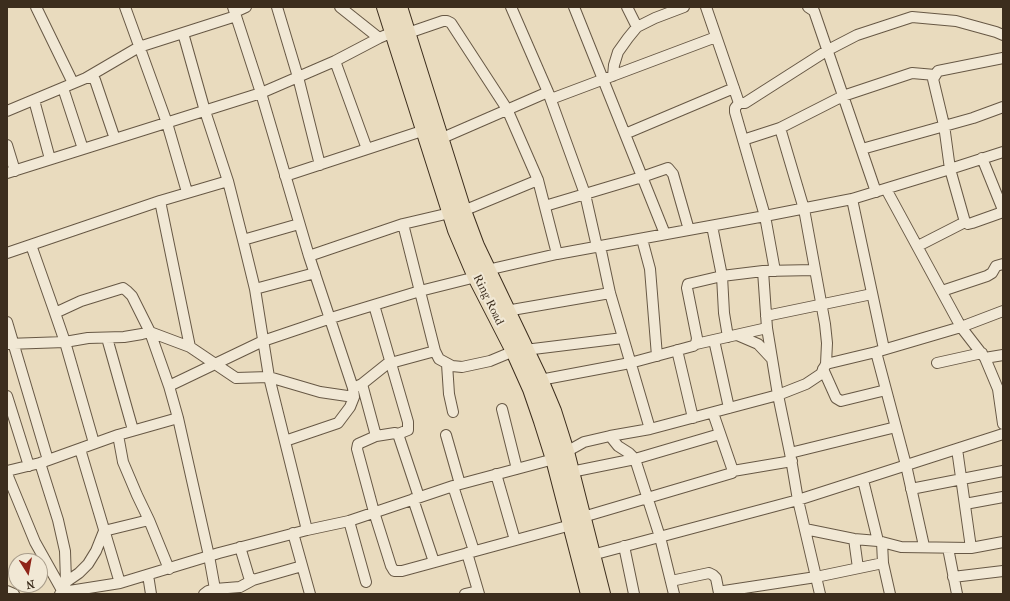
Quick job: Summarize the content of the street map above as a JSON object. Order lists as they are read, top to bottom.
{
  "streets": {
    "main road": ["Ring Road"]
  },
  "north": "bottom"
}
